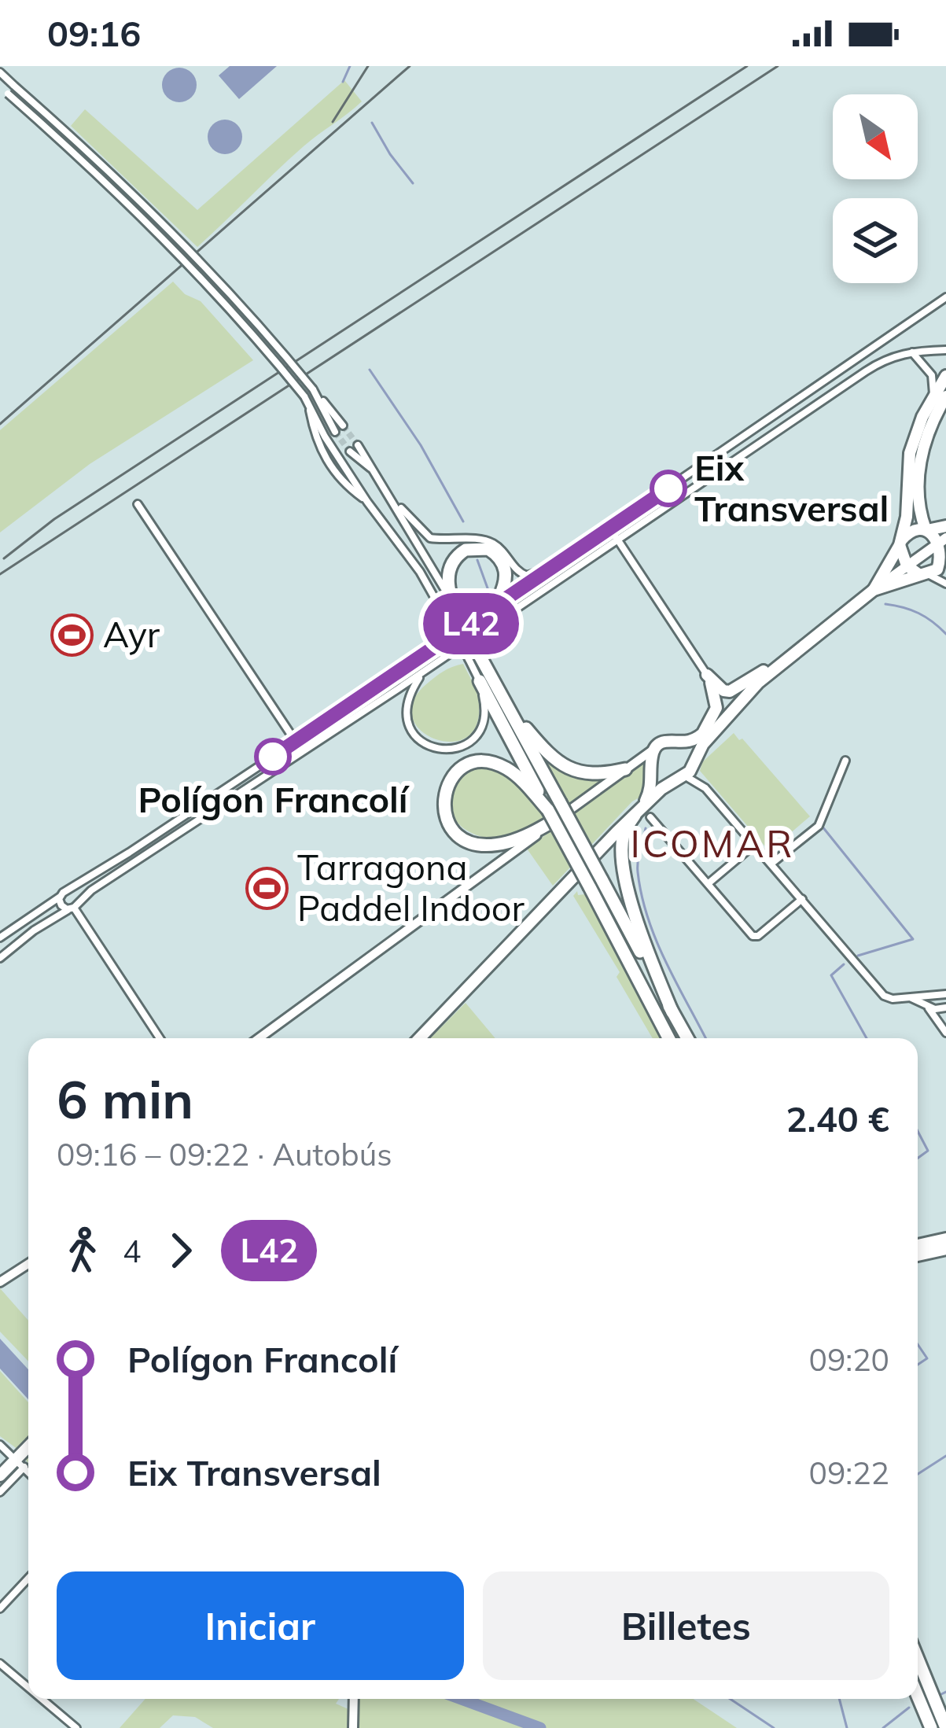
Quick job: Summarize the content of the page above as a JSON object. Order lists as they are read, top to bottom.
{
  "districts": ["ICOMAR"],
  "places": {
    "other": ["Eix Transversal", "Polígon Francolí"],
    "sports": ["Ayr", "Tarragona Paddel Indoor"]
  },
  "lines": ["bus line L42"],
  "north": "bottom right",
  "page": {
    "status": "09:16",
    "on_map": "L42",
    "heading": ["6 min", "09:16 – 09:22 · Autobús", "2.40 €"],
    "legs": ["4", "L42"],
    "list": [
      {
        "name": "Polígon Francolí",
        "value": "09:20"
      },
      {
        "name": "Eix Transversal",
        "value": "09:22"
      }
    ],
    "buttons": ["Iniciar", "Billetes"]
  }
}
